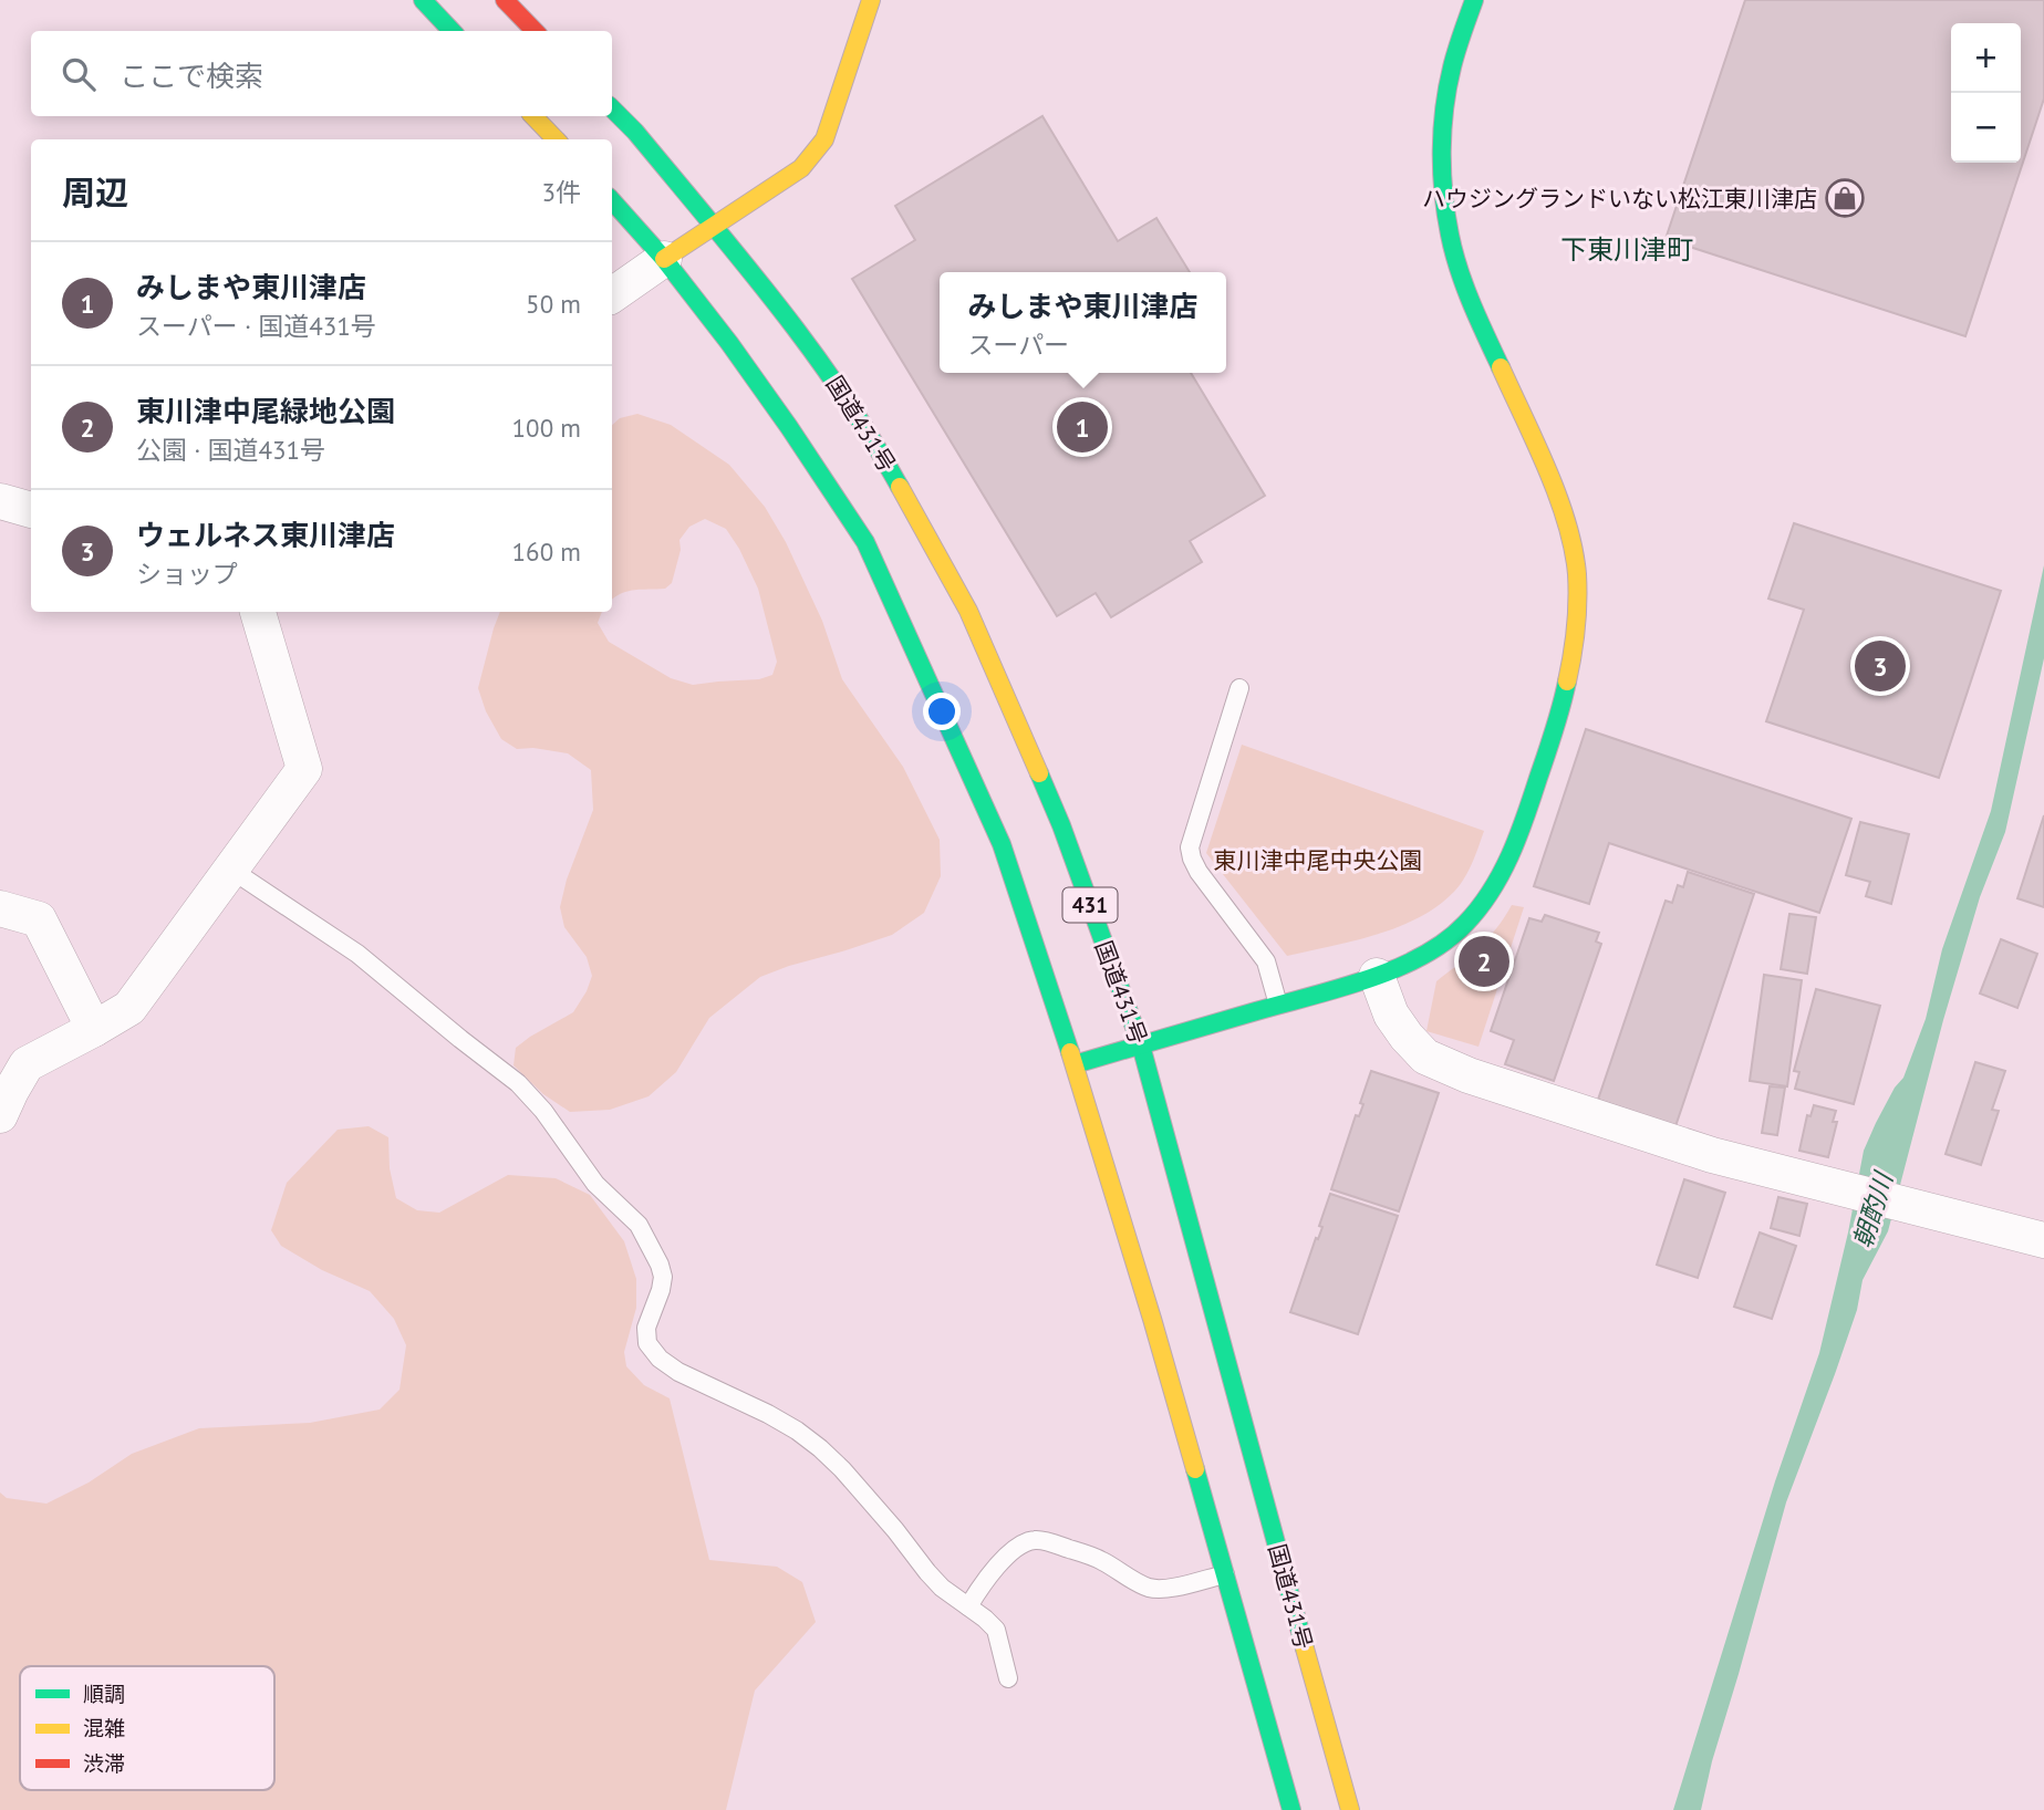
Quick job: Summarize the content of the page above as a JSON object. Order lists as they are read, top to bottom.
{
  "streets": {
    "main road": ["国道431号", "431"]
  },
  "districts": ["下東川津町"],
  "water": ["朝酌川"],
  "parks": ["東川津中尾中央公園"],
  "places": {
    "shop": ["ハウジングランドいない松江東川津店"]
  },
  "legend": ["順調", "混雑", "渋滞"],
  "page": {
    "map_buttons": ["+", "−"],
    "search": "ここで検索",
    "heading": ["周辺", "3件"],
    "list": [
      {
        "mark": "1",
        "name": "みしまや東川津店",
        "note": "スーパー · 国道431号",
        "value": "50 m"
      },
      {
        "mark": "2",
        "name": "東川津中尾緑地公園",
        "note": "公園 · 国道431号",
        "value": "100 m"
      },
      {
        "mark": "3",
        "name": "ウェルネス東川津店",
        "note": "ショップ",
        "value": "160 m"
      }
    ],
    "popup": ["みしまや東川津店", "スーパー"],
    "pins": ["1", "3", "2"]
  }
}
